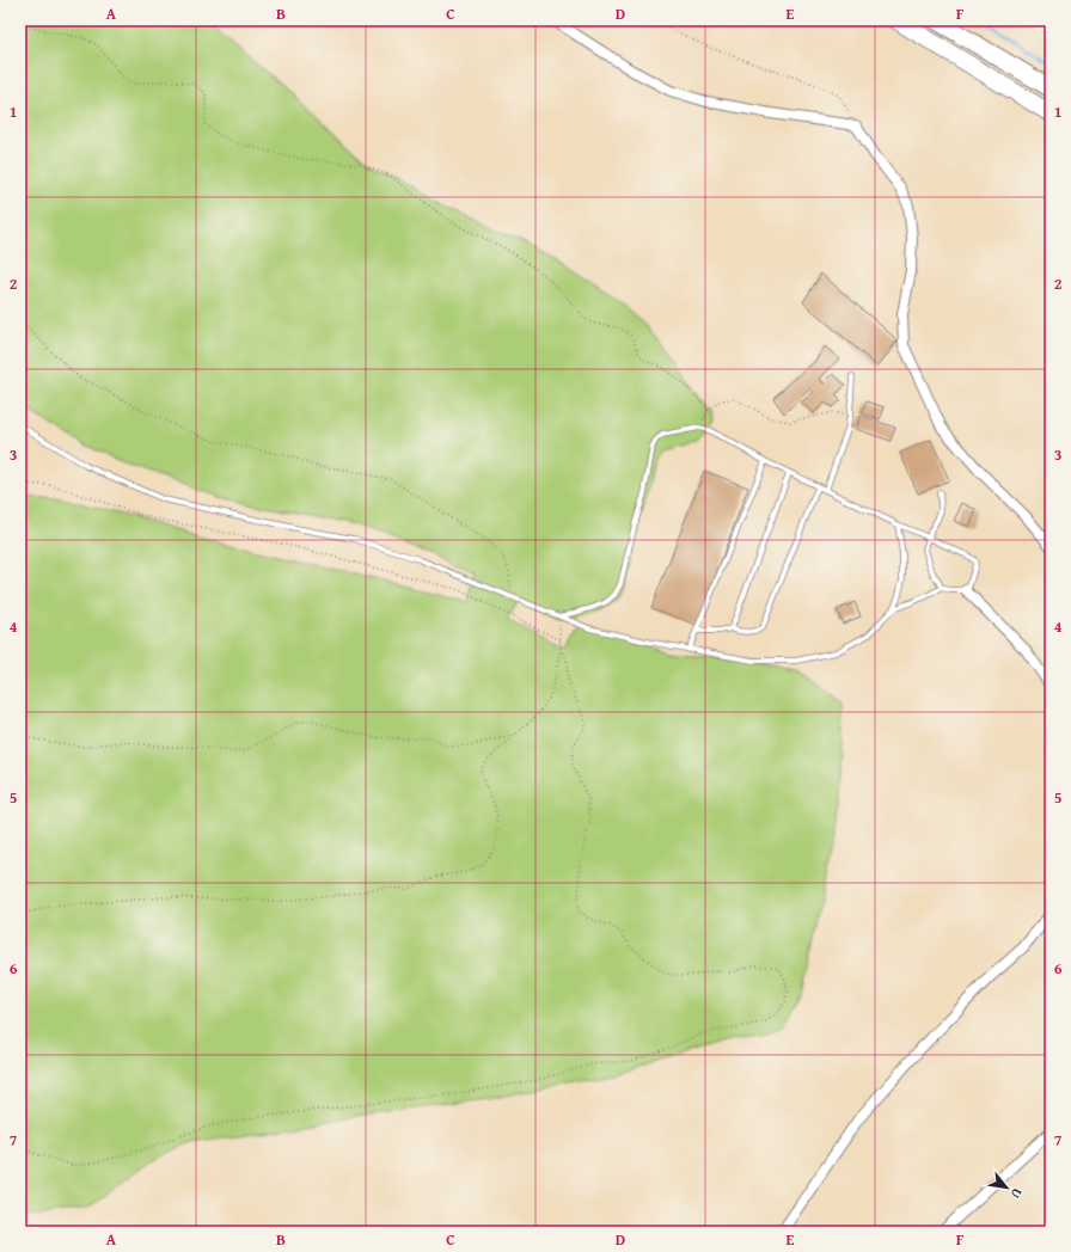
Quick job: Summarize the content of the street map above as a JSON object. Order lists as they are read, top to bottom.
{
  "north": "bottom right",
  "grid": {
    "columns": [
      "A",
      "B",
      "C",
      "D",
      "E",
      "F"
    ],
    "rows": [
      "1",
      "2",
      "3",
      "4",
      "5",
      "6",
      "7"
    ]
  }
}
